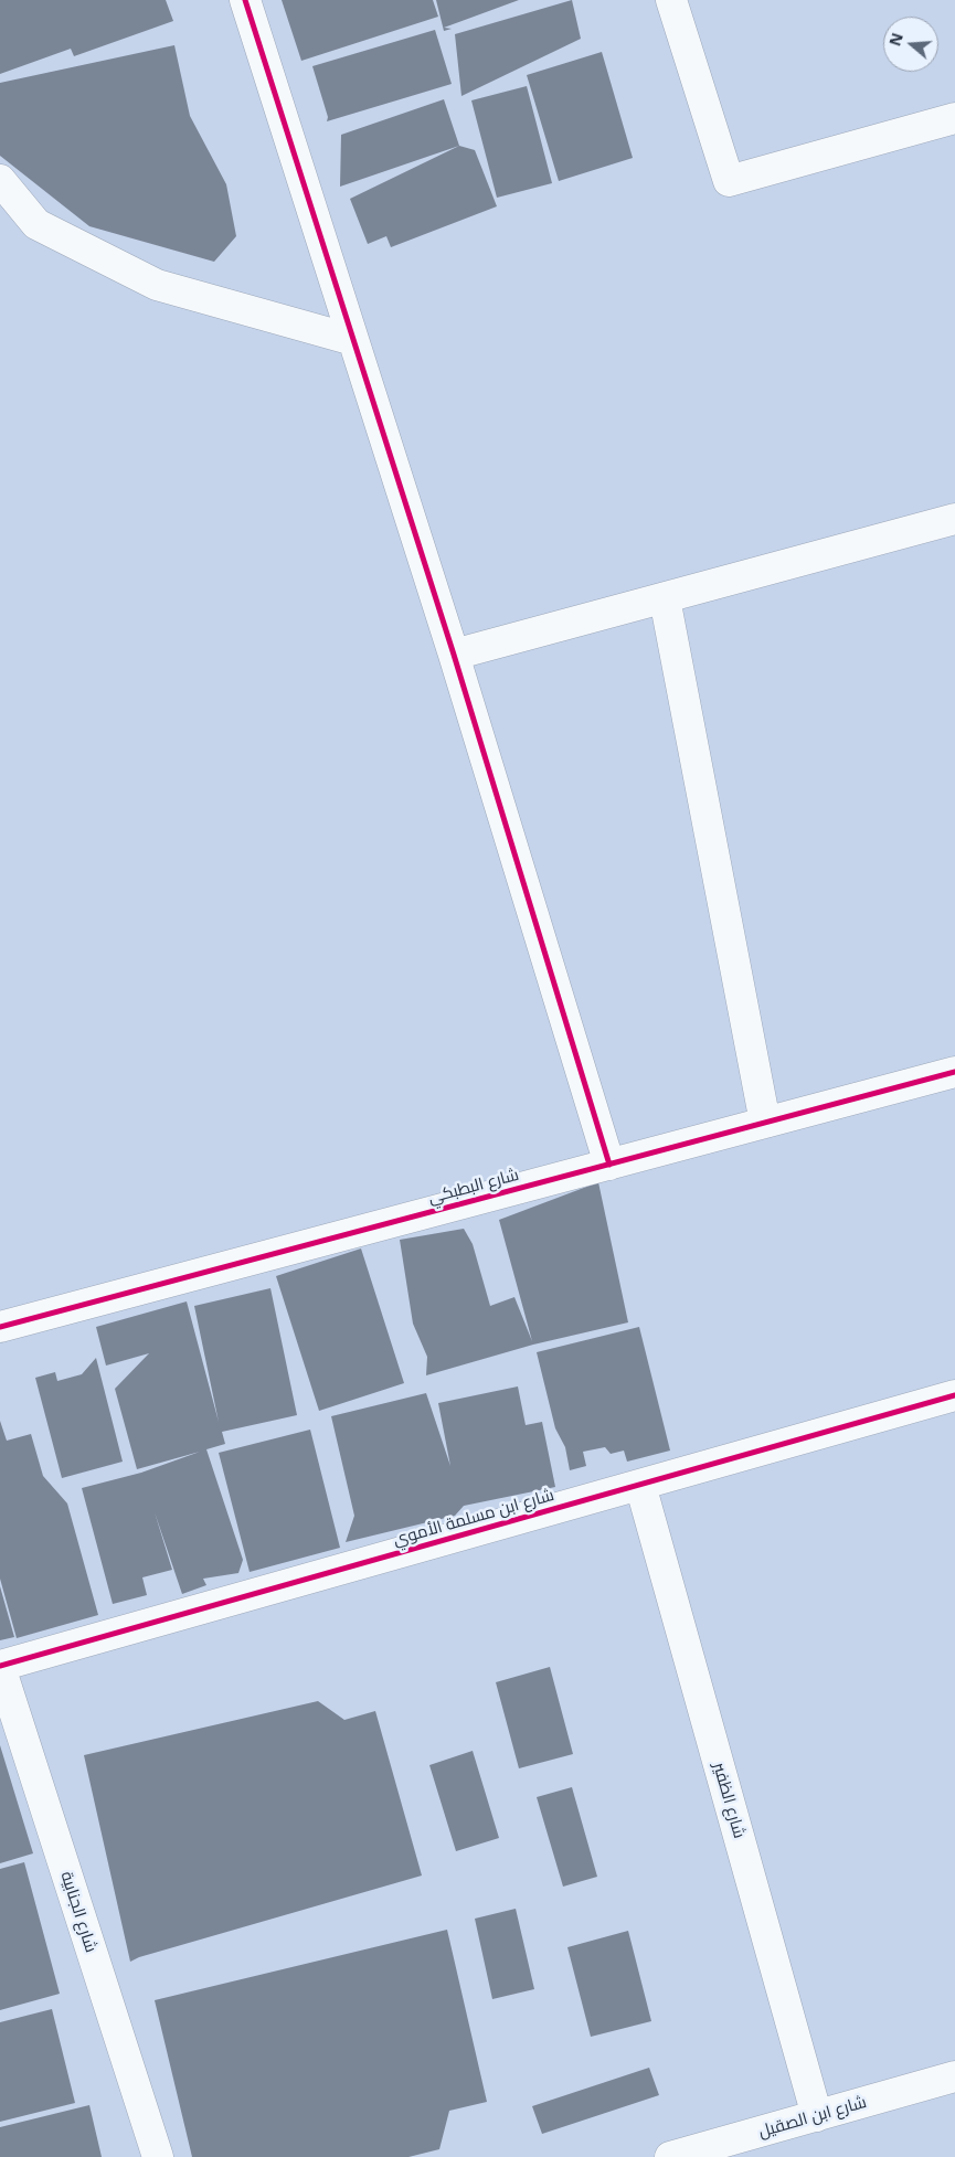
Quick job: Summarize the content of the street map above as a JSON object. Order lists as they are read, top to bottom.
{
  "streets": {
    "street": [
      "شارع البطبكي",
      "شارع ابن مسلمة الأموي",
      "شارع الظفير",
      "شارع الجنابية",
      "شارع ابن الصقيل"
    ]
  },
  "crossings": [
    ["شارع ابن مسلمة الأموي", "شارع الظفير"],
    ["شارع ابن مسلمة الأموي", "شارع الجنابية"],
    ["شارع الظفير", "شارع ابن الصقيل"]
  ],
  "north": "left"
}
